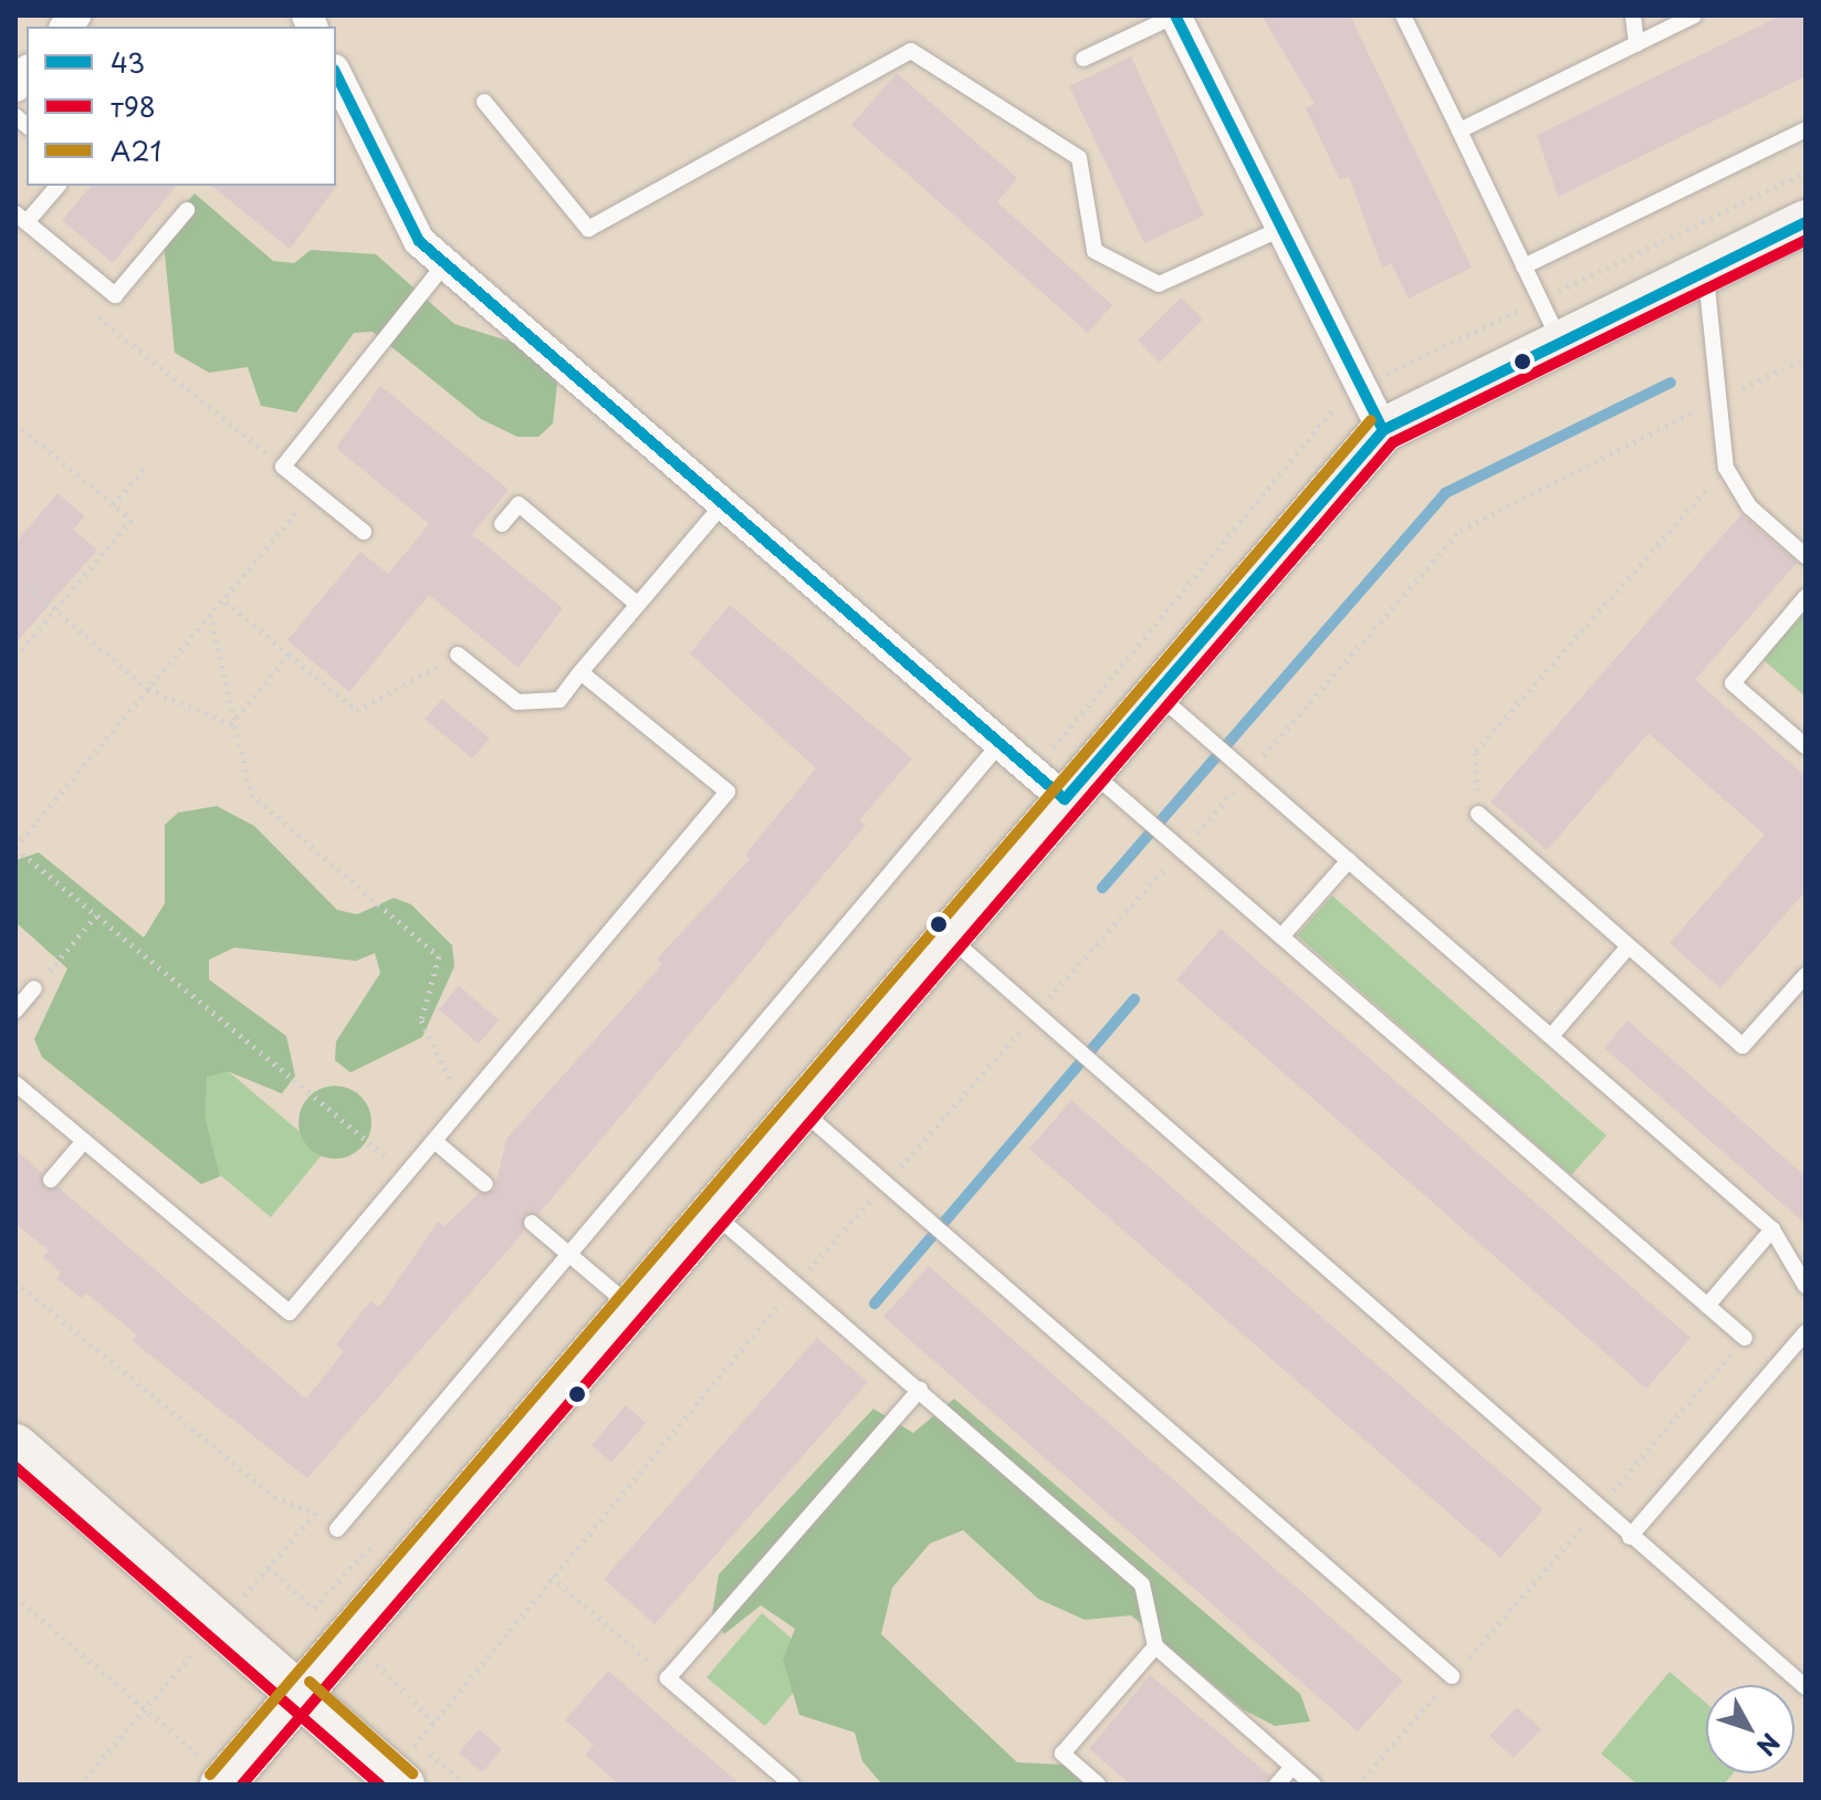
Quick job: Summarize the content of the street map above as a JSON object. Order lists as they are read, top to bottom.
{
  "lines": ["transit line 43", "transit line т98", "transit line А21"],
  "legend": ["43", "т98", "А21"],
  "north": "bottom right"
}
